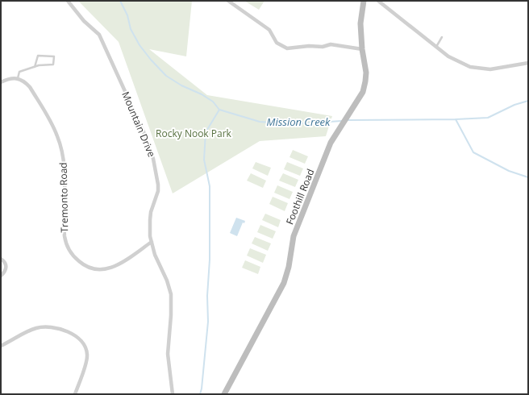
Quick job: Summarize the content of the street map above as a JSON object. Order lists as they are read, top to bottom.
{
  "streets": {
    "main road": ["Foothill Road"],
    "street": ["Mountain Drive", "Tremonto Road"]
  },
  "crossings": [
    ["Mountain Drive", "Tremonto Road"]
  ],
  "water": ["Mission Creek"],
  "parks": ["Rocky Nook Park"]
}
